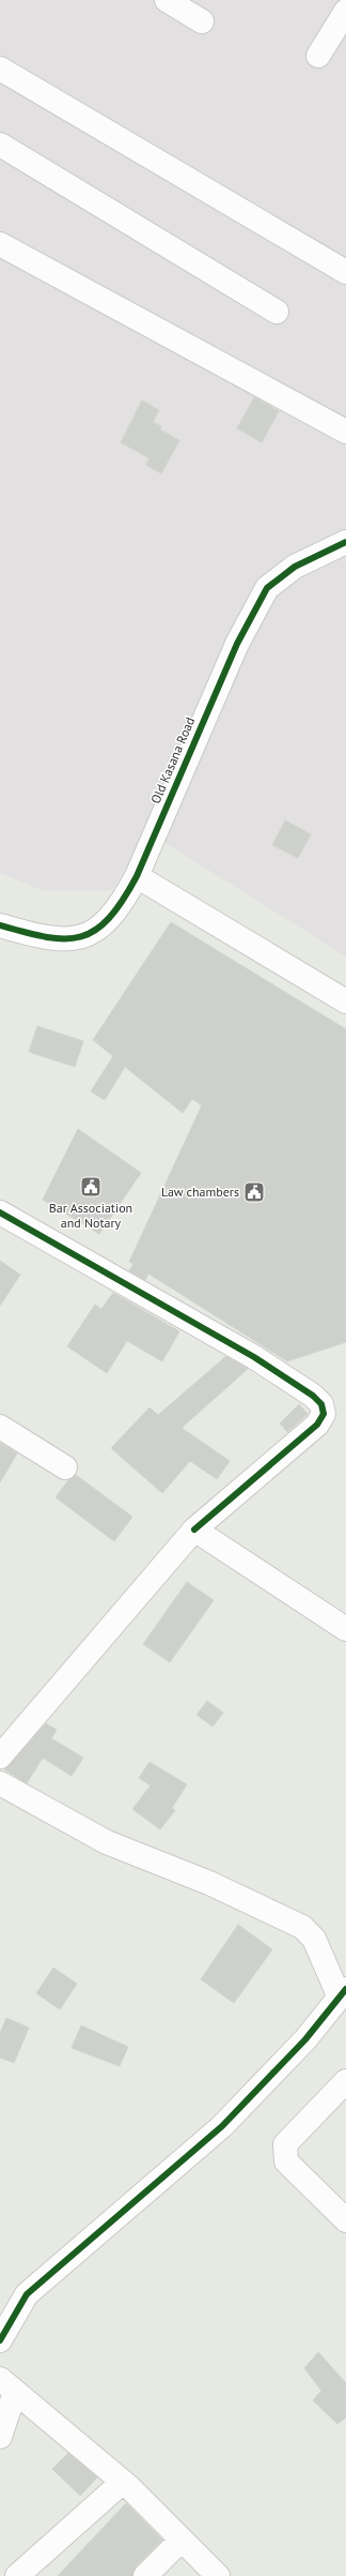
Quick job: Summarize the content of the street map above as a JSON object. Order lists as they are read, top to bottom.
{
  "streets": {
    "street": ["Old Kasana Road"]
  },
  "places": {
    "public building": ["Bar Association and Notary", "Law chambers"]
  }
}
